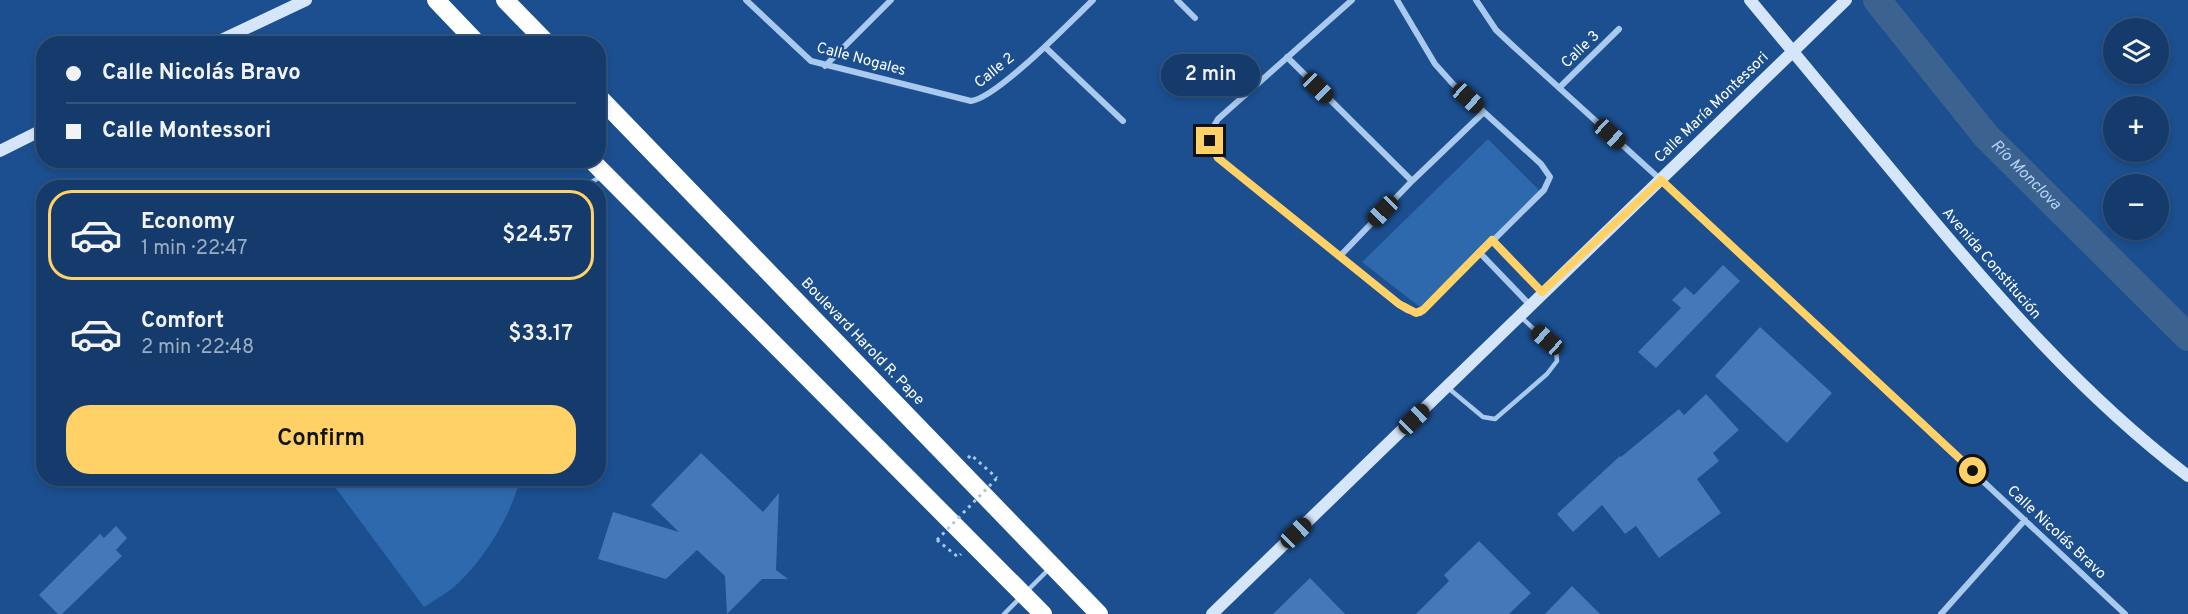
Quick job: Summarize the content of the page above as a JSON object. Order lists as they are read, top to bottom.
{
  "streets": {
    "highway": ["Boulevard Harold R. Pape"],
    "main road": ["Calle María Montessori", "Avenida Constitución"],
    "street": [
      "Calle 3",
      "Calle Nogales",
      "Calle 2",
      "Calle Nicolás Bravo"
    ]
  },
  "crossings": [
    ["Calle 3", "Calle Nicolás Bravo"],
    ["Calle Nogales", "Calle 2"],
    ["Calle María Montessori", "Avenida Constitución"],
    ["Calle María Montessori", "Calle Nicolás Bravo"]
  ],
  "water": ["Río Monclova"],
  "page": {
    "map_buttons": ["+", "−"],
    "banner": ["Calle Nicolás Bravo", "Calle Montessori"],
    "bubble": "2 min",
    "list": [
      {
        "name": "Economy",
        "note": "1 min · 22:47",
        "value": "$24.57"
      },
      {
        "name": "Comfort",
        "note": "2 min · 22:48",
        "value": "$33.17"
      }
    ],
    "buttons": "Confirm"
  }
}
